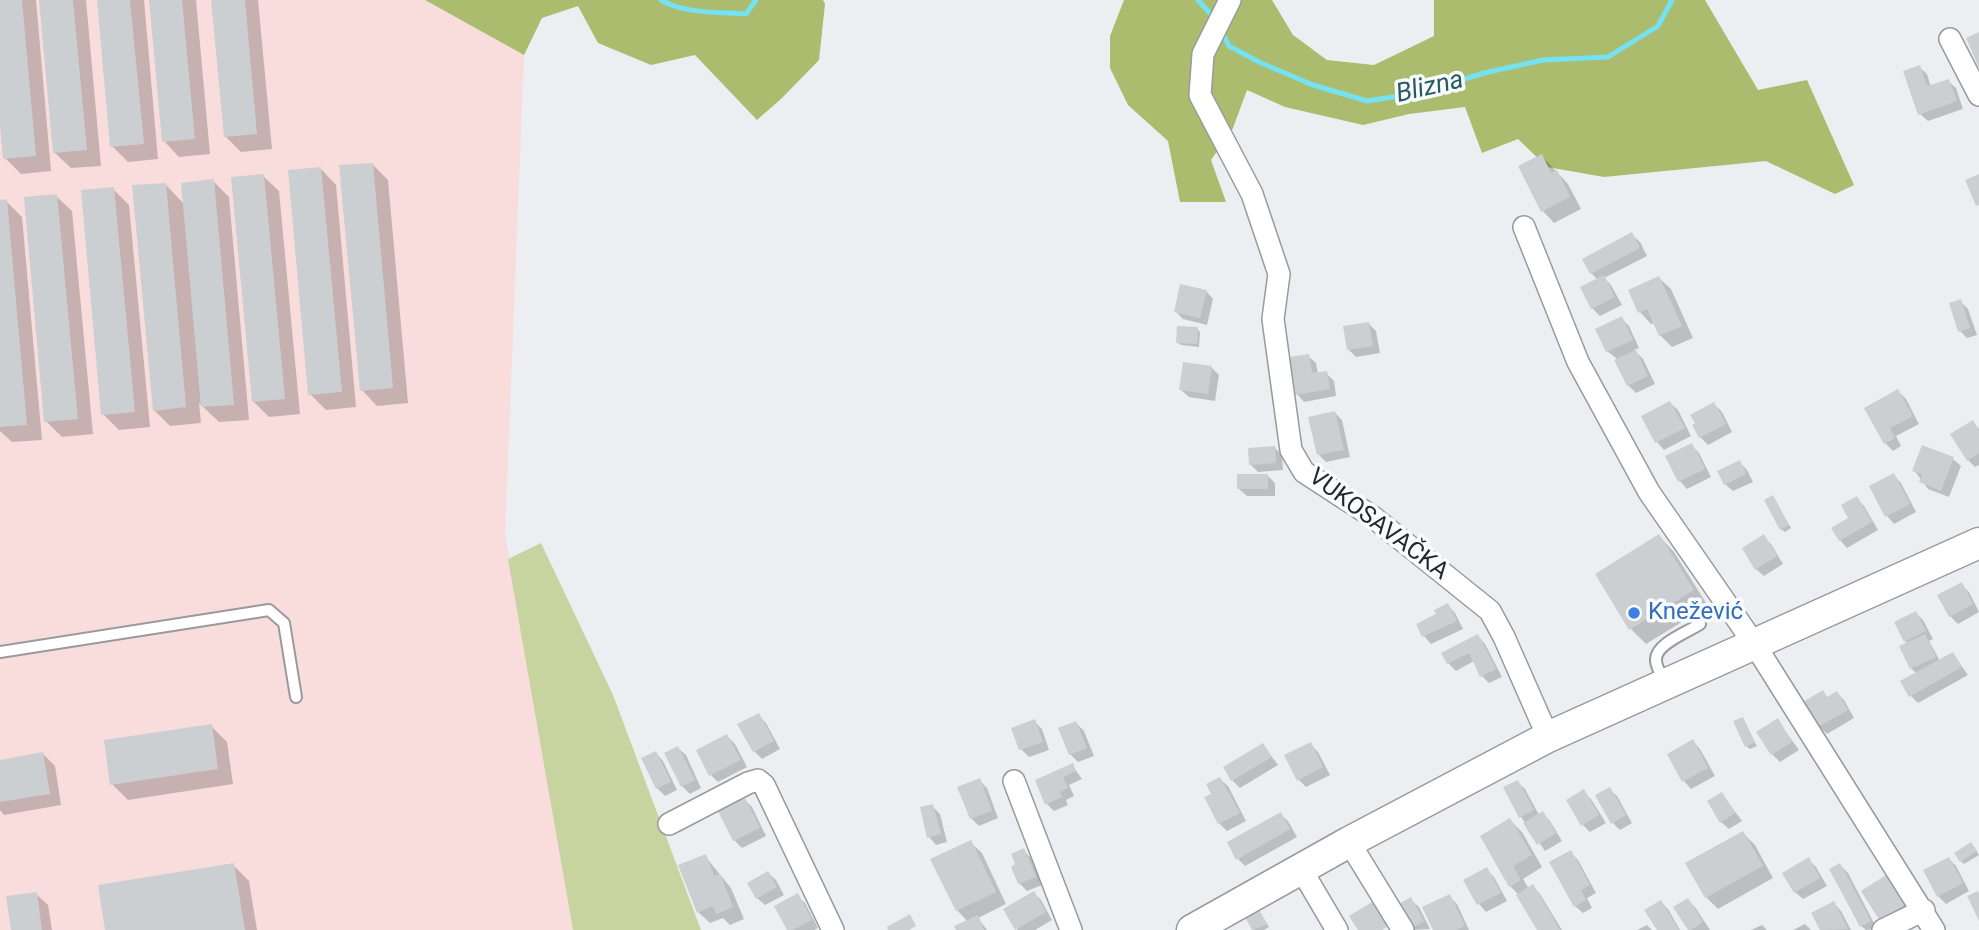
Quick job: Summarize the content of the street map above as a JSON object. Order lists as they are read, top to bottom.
{
  "streets": {
    "street": ["VUKOSAVAČKA"]
  },
  "water": ["Blizna"],
  "places": ["Knežević"]
}
